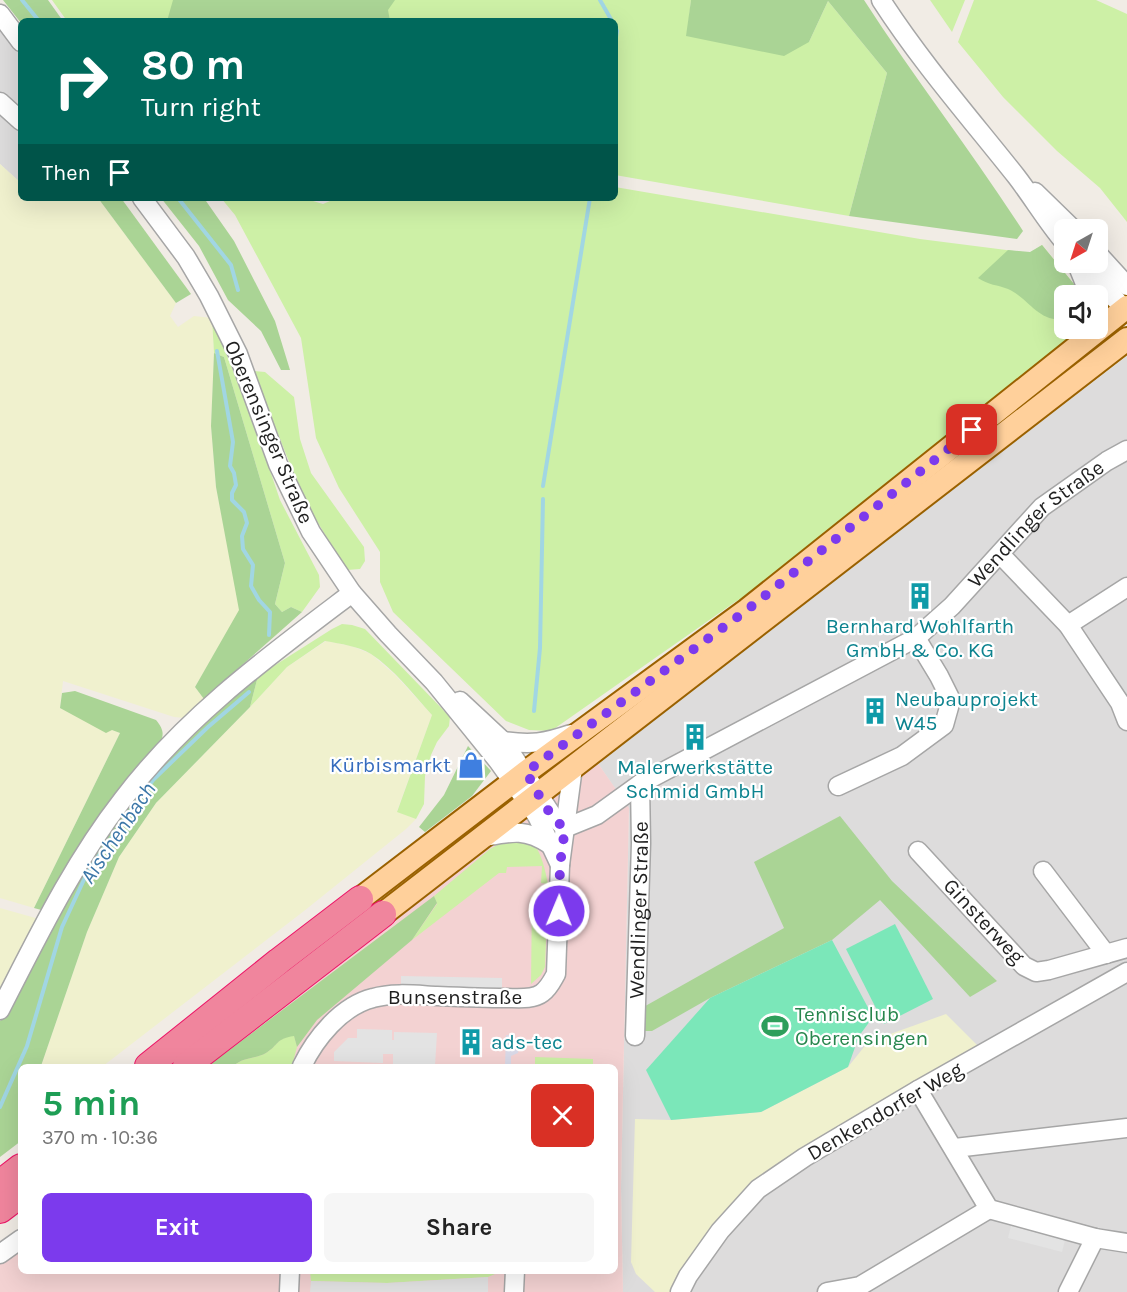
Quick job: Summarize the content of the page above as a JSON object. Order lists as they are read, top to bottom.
{
  "streets": {
    "street": [
      "Oberensinger Straße",
      "Wendlinger Straße",
      "Ginsterweg",
      "Bunsenstraße",
      "Denkendorfer Weg"
    ]
  },
  "crossings": [
    ["Wendlinger Straße", "Bunsenstraße"]
  ],
  "water": ["Aischenbach"],
  "places": {
    "building": [
      "Bernhard Wohlfarth GmbH & Co. KG",
      "Neubauprojekt W45",
      "Malerwerkstätte Schmid GmbH",
      "ads-tec"
    ],
    "shop": ["Kürbismarkt"],
    "sports": ["Tennisclub Oberensingen"]
  },
  "north": "bottom left",
  "page": {
    "turn": ["80 m", "Turn right"],
    "then": "Then",
    "heading": ["5 min", "370 m · 10:36"],
    "buttons": ["Exit", "Share"]
  }
}
